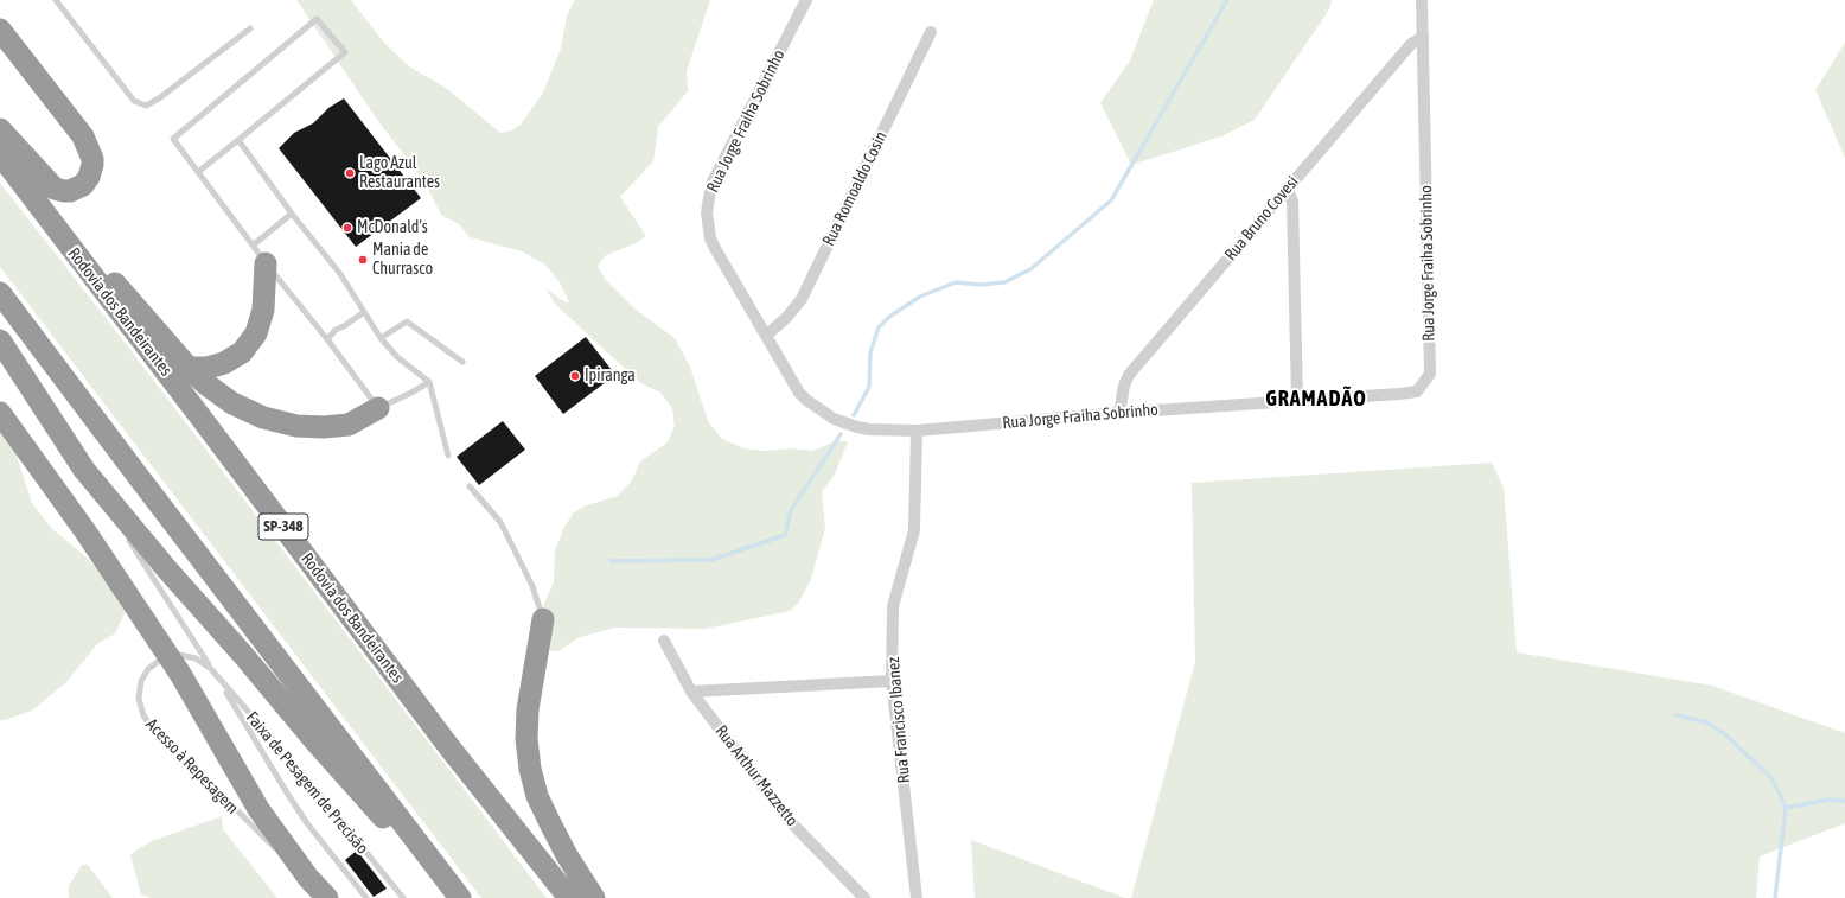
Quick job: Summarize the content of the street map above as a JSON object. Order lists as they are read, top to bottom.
{
  "streets": {
    "highway": ["Rodovia dos Bandeirantes", "SP-348"],
    "street": [
      "Rua Jorge Fraiha Sobrinho",
      "Rua Romoaldo Cosin",
      "Rua Bruno Covesi",
      "Rua Francisco Ibanez",
      "Rua Arthur Mazzetto"
    ],
    "lane": ["Acesso à Repesagem", "Faixa de Pesagem de Precisão"]
  },
  "crossings": [
    ["Rua Jorge Fraiha Sobrinho", "Rua Romoaldo Cosin"],
    ["Rua Jorge Fraiha Sobrinho", "Rua Bruno Covesi"],
    ["Rua Jorge Fraiha Sobrinho", "Rua Francisco Ibanez"]
  ],
  "districts": ["GRAMADÃO"],
  "places": [
    "Lago Azul Restaurantes",
    "McDonald's",
    "Mania de Churrasco",
    "Ipiranga"
  ]
}
